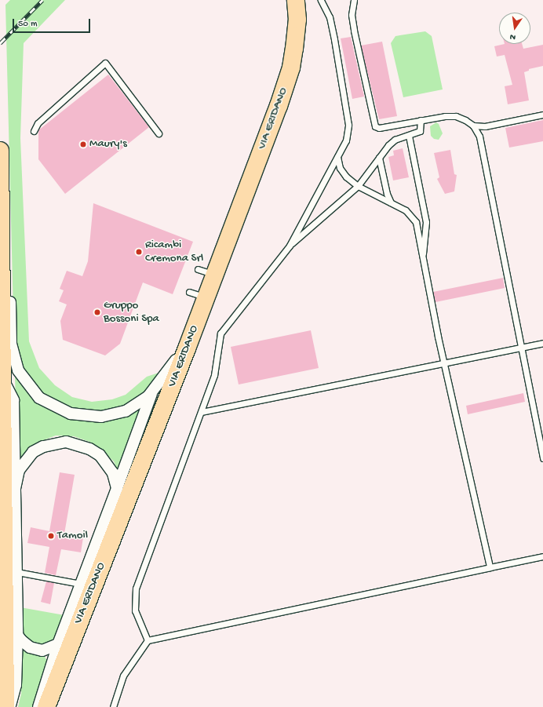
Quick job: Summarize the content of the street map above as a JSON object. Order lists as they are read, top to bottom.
{
  "streets": {
    "main road": ["VIA ERIDANO"]
  },
  "places": [
    "Maury's",
    "Ricambi Cremona Srl",
    "Gruppo Bossoni Spa",
    "Tamoil"
  ],
  "scale_bar": "50 m",
  "north": "bottom"
}
